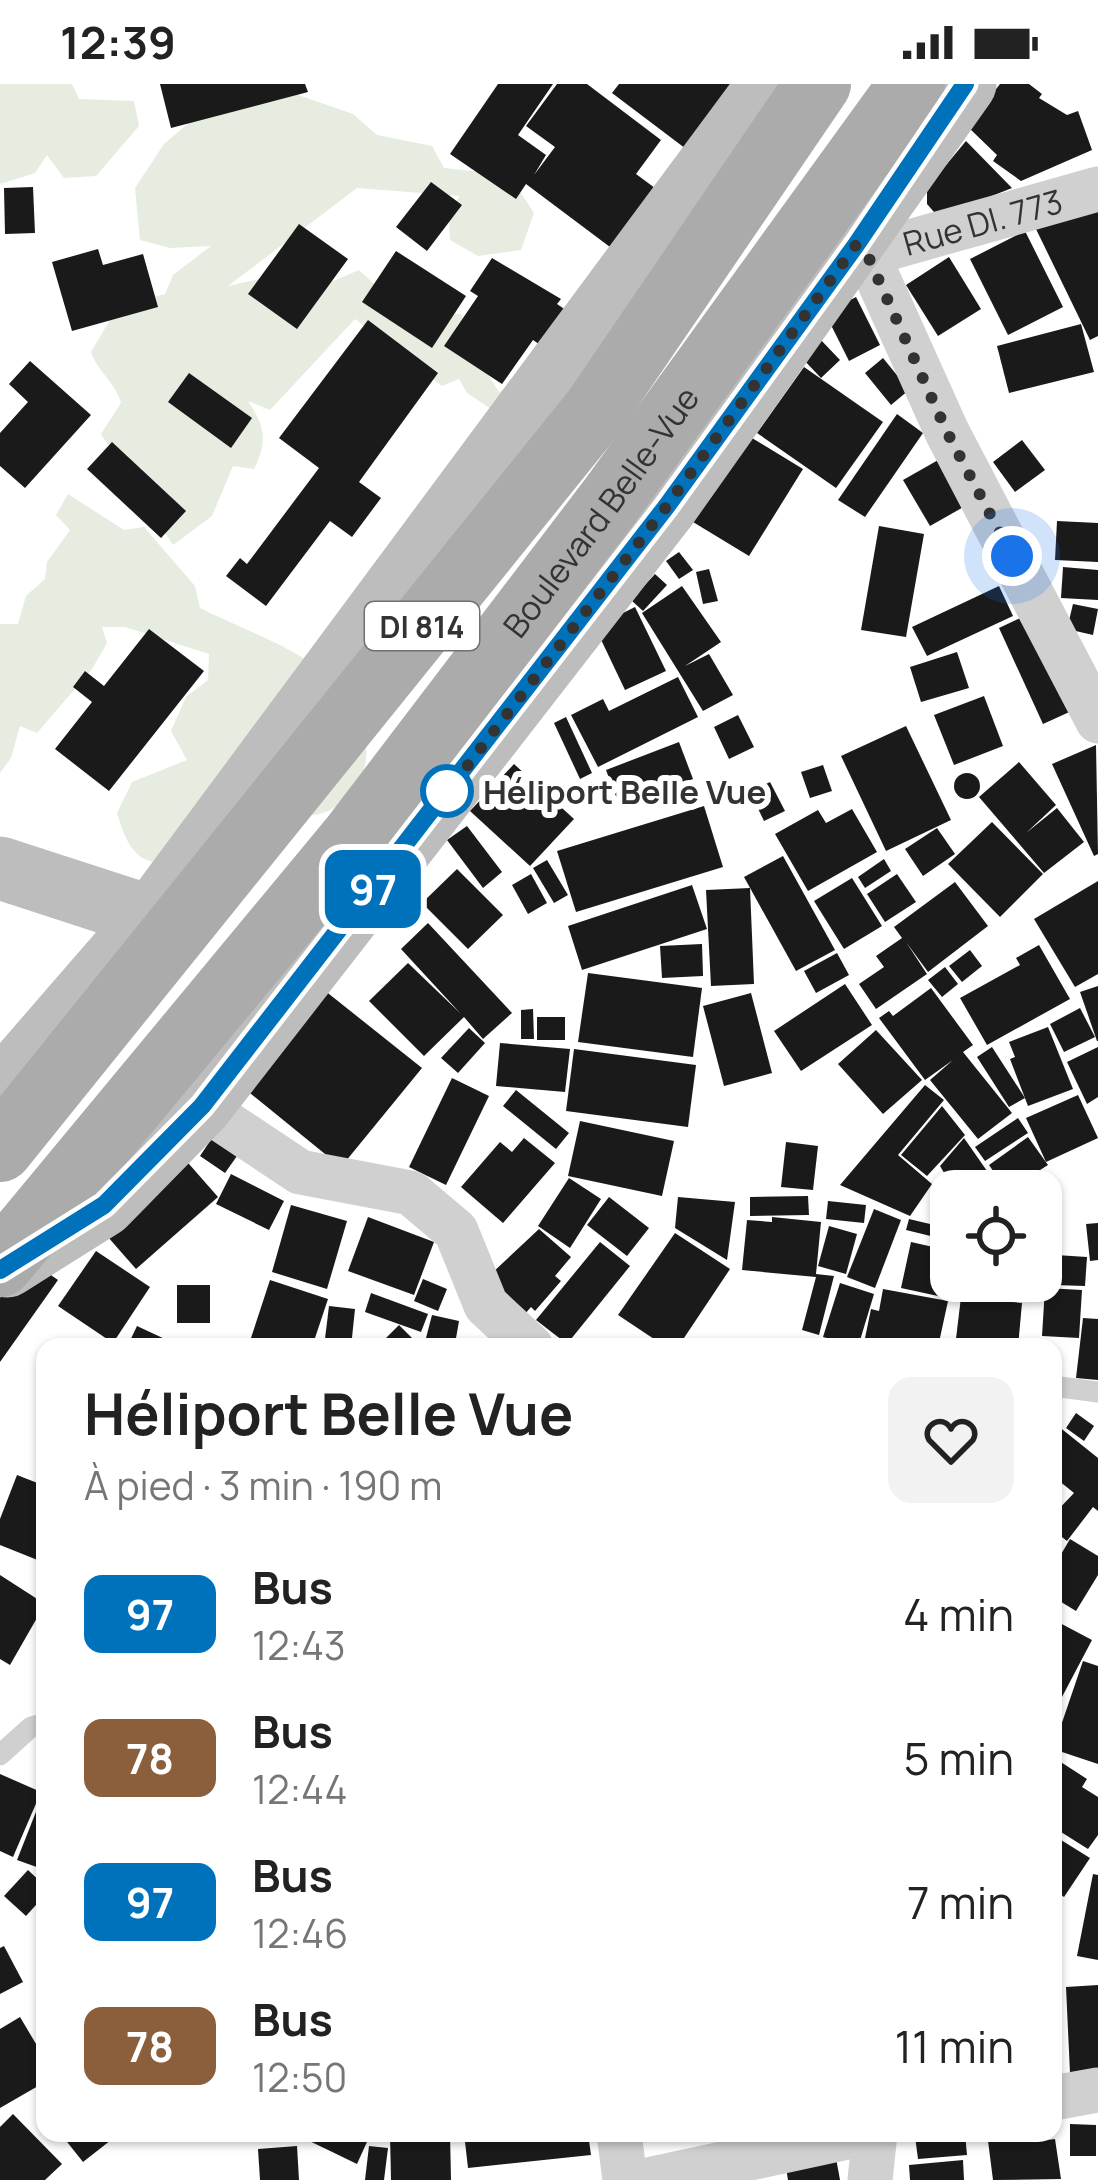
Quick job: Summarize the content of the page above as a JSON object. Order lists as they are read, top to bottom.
{
  "streets": {
    "main road": ["Boulevard Belle-Vue", "DI 814"],
    "street": ["Rue DI. 773"]
  },
  "crossings": [
    ["Rue DI. 773", "Boulevard Belle-Vue"]
  ],
  "places": ["Héliport Belle Vue"],
  "lines": ["bus line 97"],
  "page": {
    "status": "12:39",
    "on_map": "97",
    "heading": ["Héliport Belle Vue", "À pied · 3 min · 190 m"],
    "list": [
      {
        "mark": "97",
        "name": "Bus",
        "note": "12:43",
        "value": "4 min"
      },
      {
        "mark": "78",
        "name": "Bus",
        "note": "12:44",
        "value": "5 min"
      },
      {
        "mark": "97",
        "name": "Bus",
        "note": "12:46",
        "value": "7 min"
      },
      {
        "mark": "78",
        "name": "Bus",
        "note": "12:50",
        "value": "11 min"
      }
    ]
  }
}
